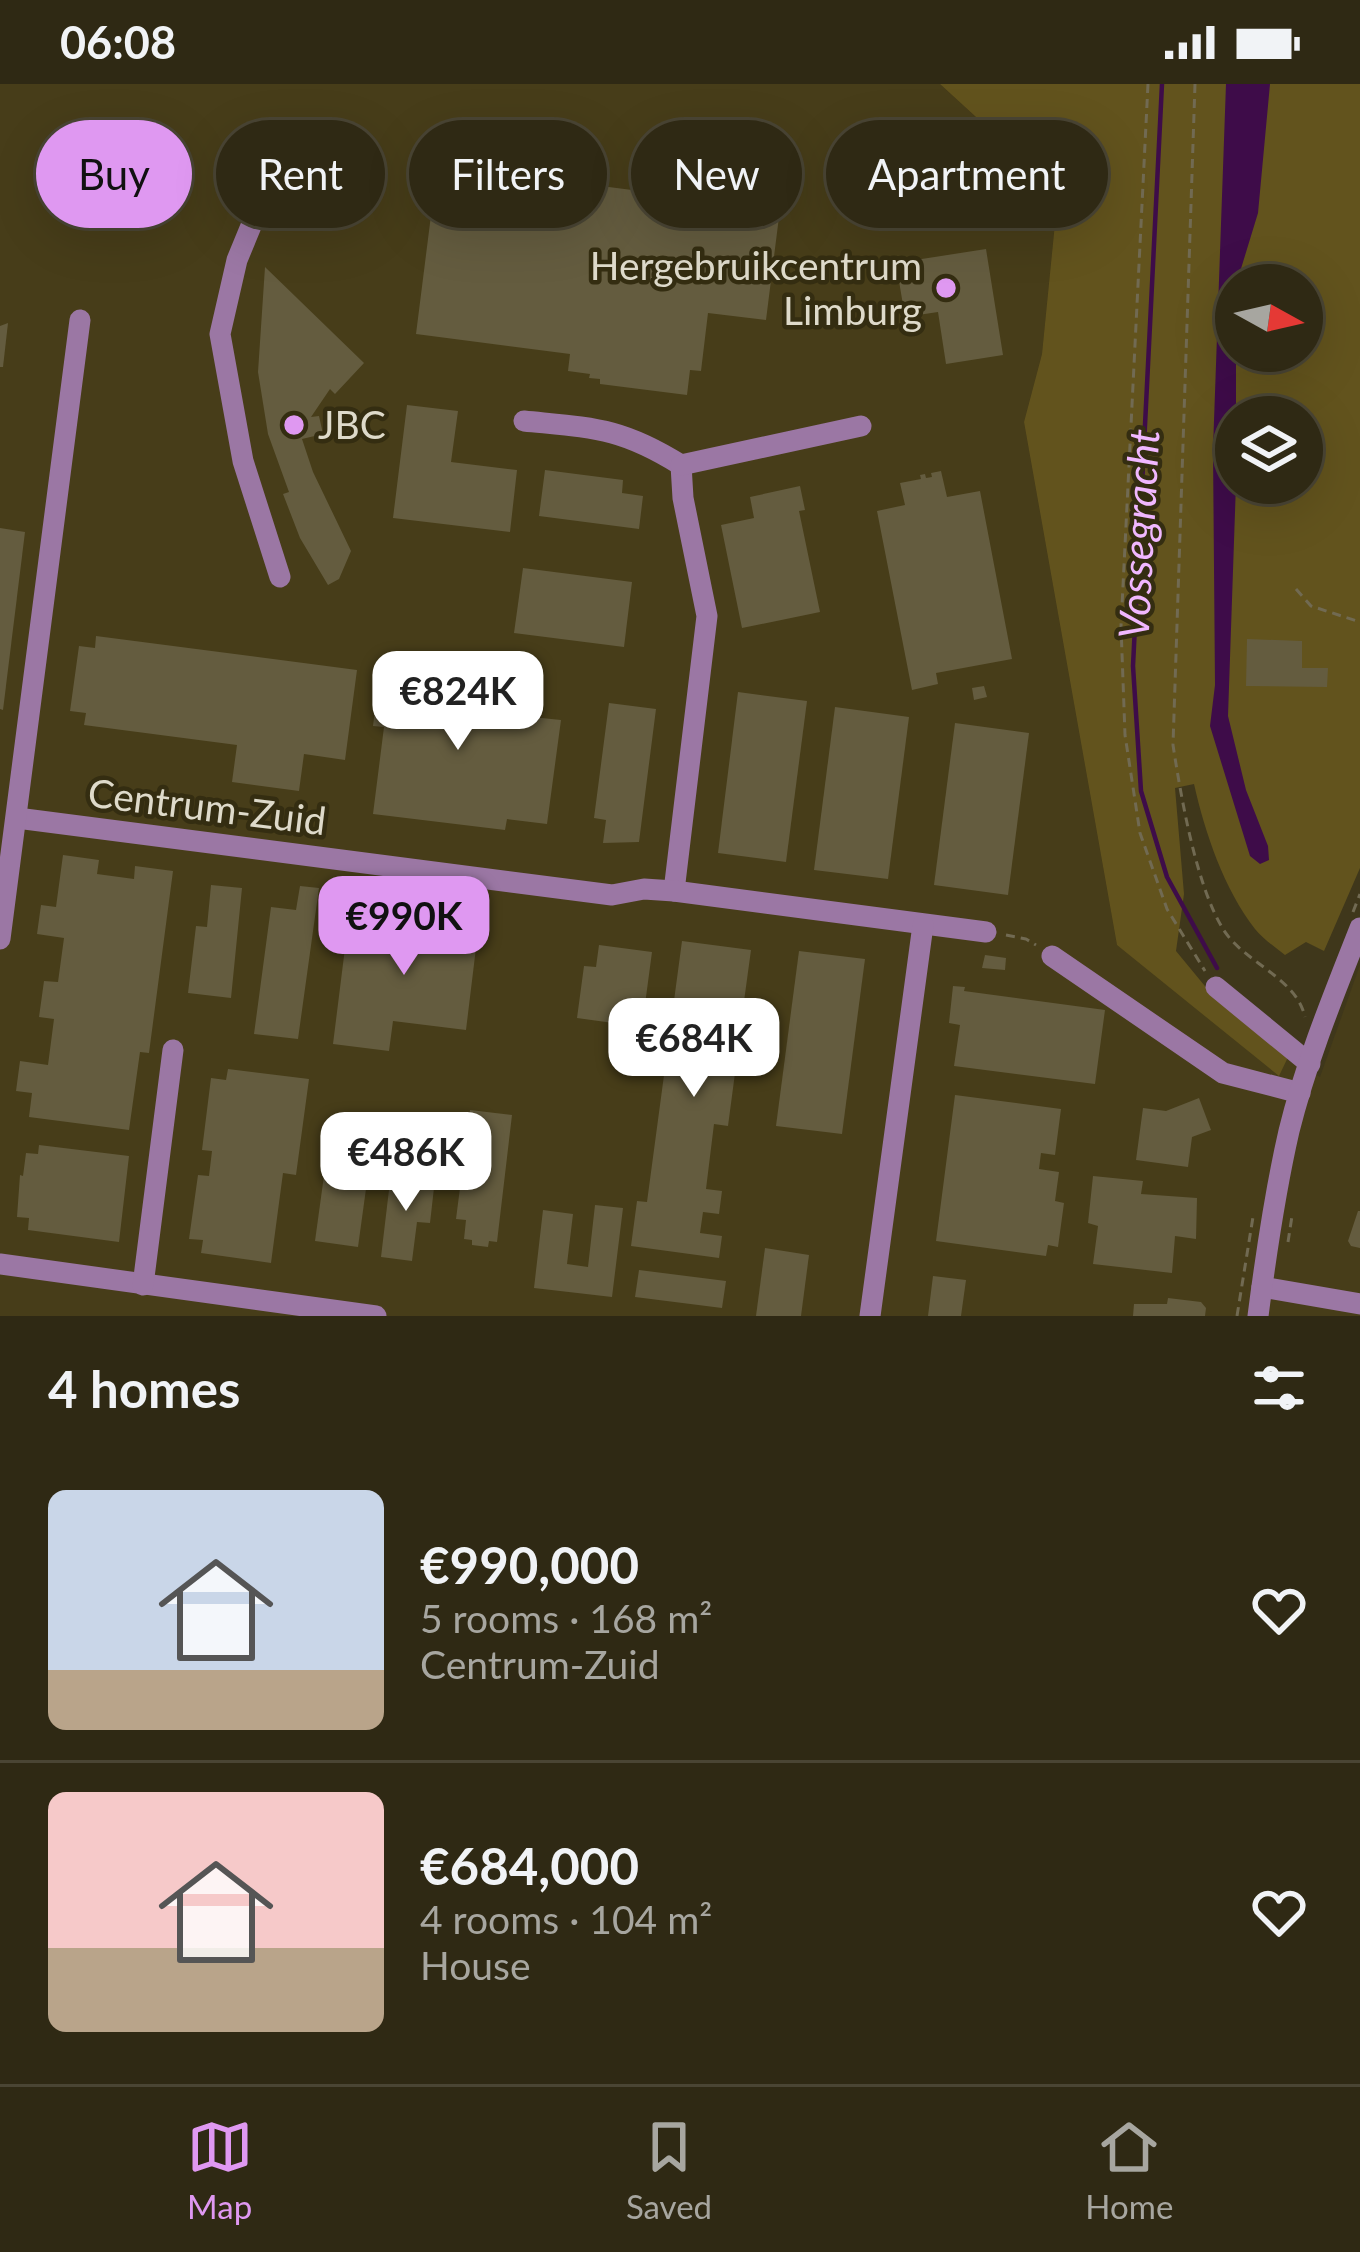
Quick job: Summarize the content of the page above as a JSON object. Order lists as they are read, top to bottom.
{
  "streets": {
    "street": ["Centrum-Zuid"]
  },
  "water": ["Vossegracht"],
  "places": ["Hergebruikcentrum Limburg", "JBC"],
  "north": "right",
  "page": {
    "status": "06:08",
    "chip": [
      "Buy",
      "Rent",
      "Filters",
      "New",
      "Apartment"
    ],
    "price": [
      "€824K",
      "€990K",
      "€684K",
      "€486K"
    ],
    "heading": "4 homes",
    "list": [
      {
        "name": "€990,000",
        "note": "5 rooms · 168 m² · Centrum-Zuid"
      },
      {
        "name": "€684,000",
        "note": "4 rooms · 104 m² · House"
      }
    ],
    "tabs": ["Map", "Saved", "Home"]
  }
}
